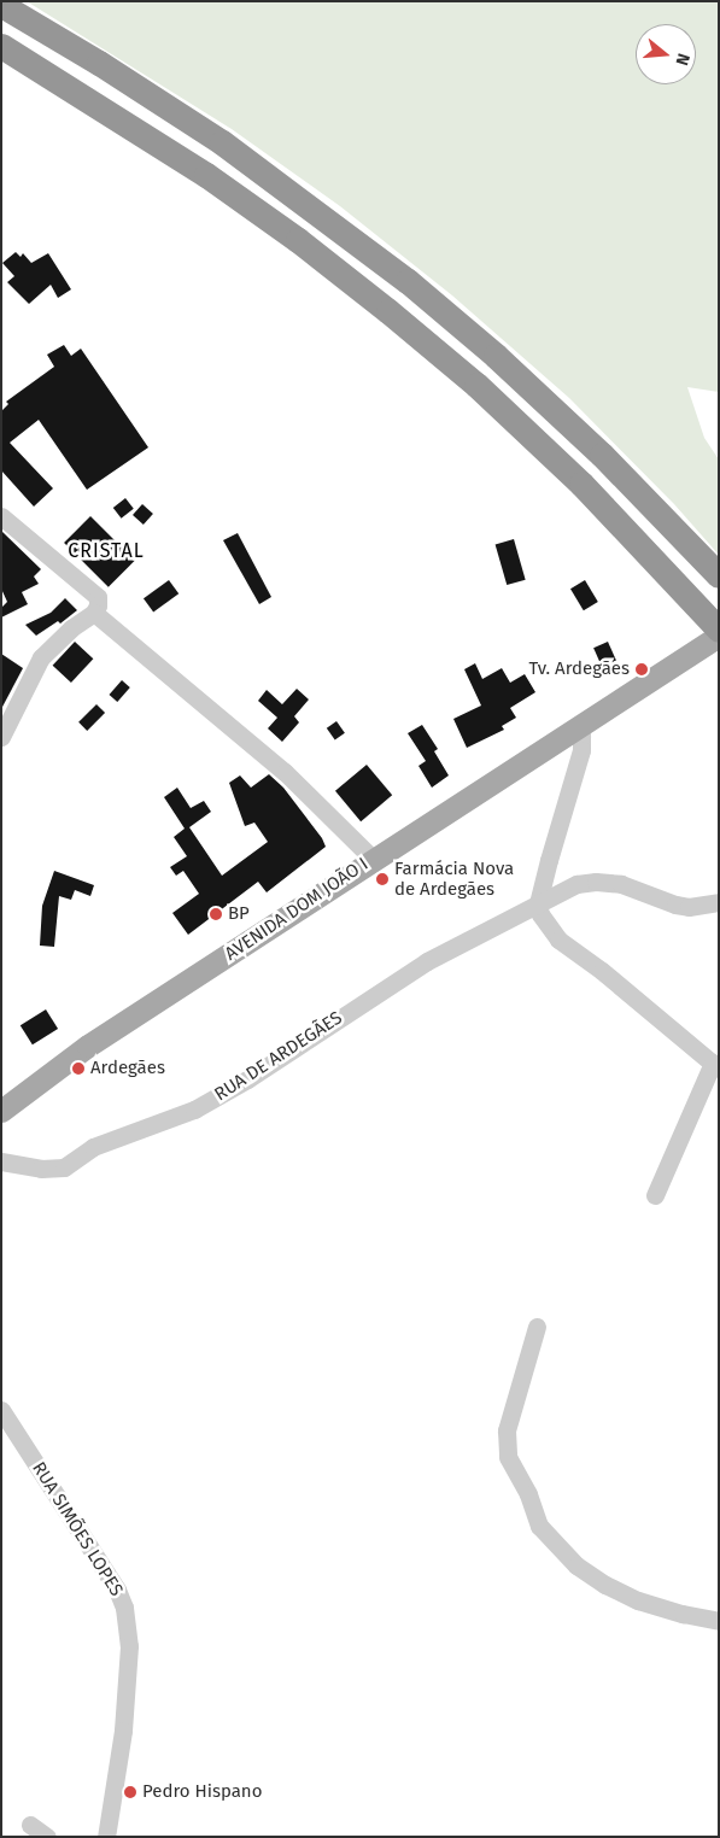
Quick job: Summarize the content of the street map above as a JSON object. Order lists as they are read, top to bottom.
{
  "streets": {
    "main road": ["AVENIDA DOM JOÃO I"],
    "street": ["RUA DE ARDEGÃES", "RUA SIMÕES LOPES"]
  },
  "districts": ["CRISTAL"],
  "places": [
    "Tv. Ardegães",
    "Farmácia Nova de Ardegães",
    "BP",
    "Ardegães",
    "Pedro Hispano"
  ],
  "north": "right"
}
